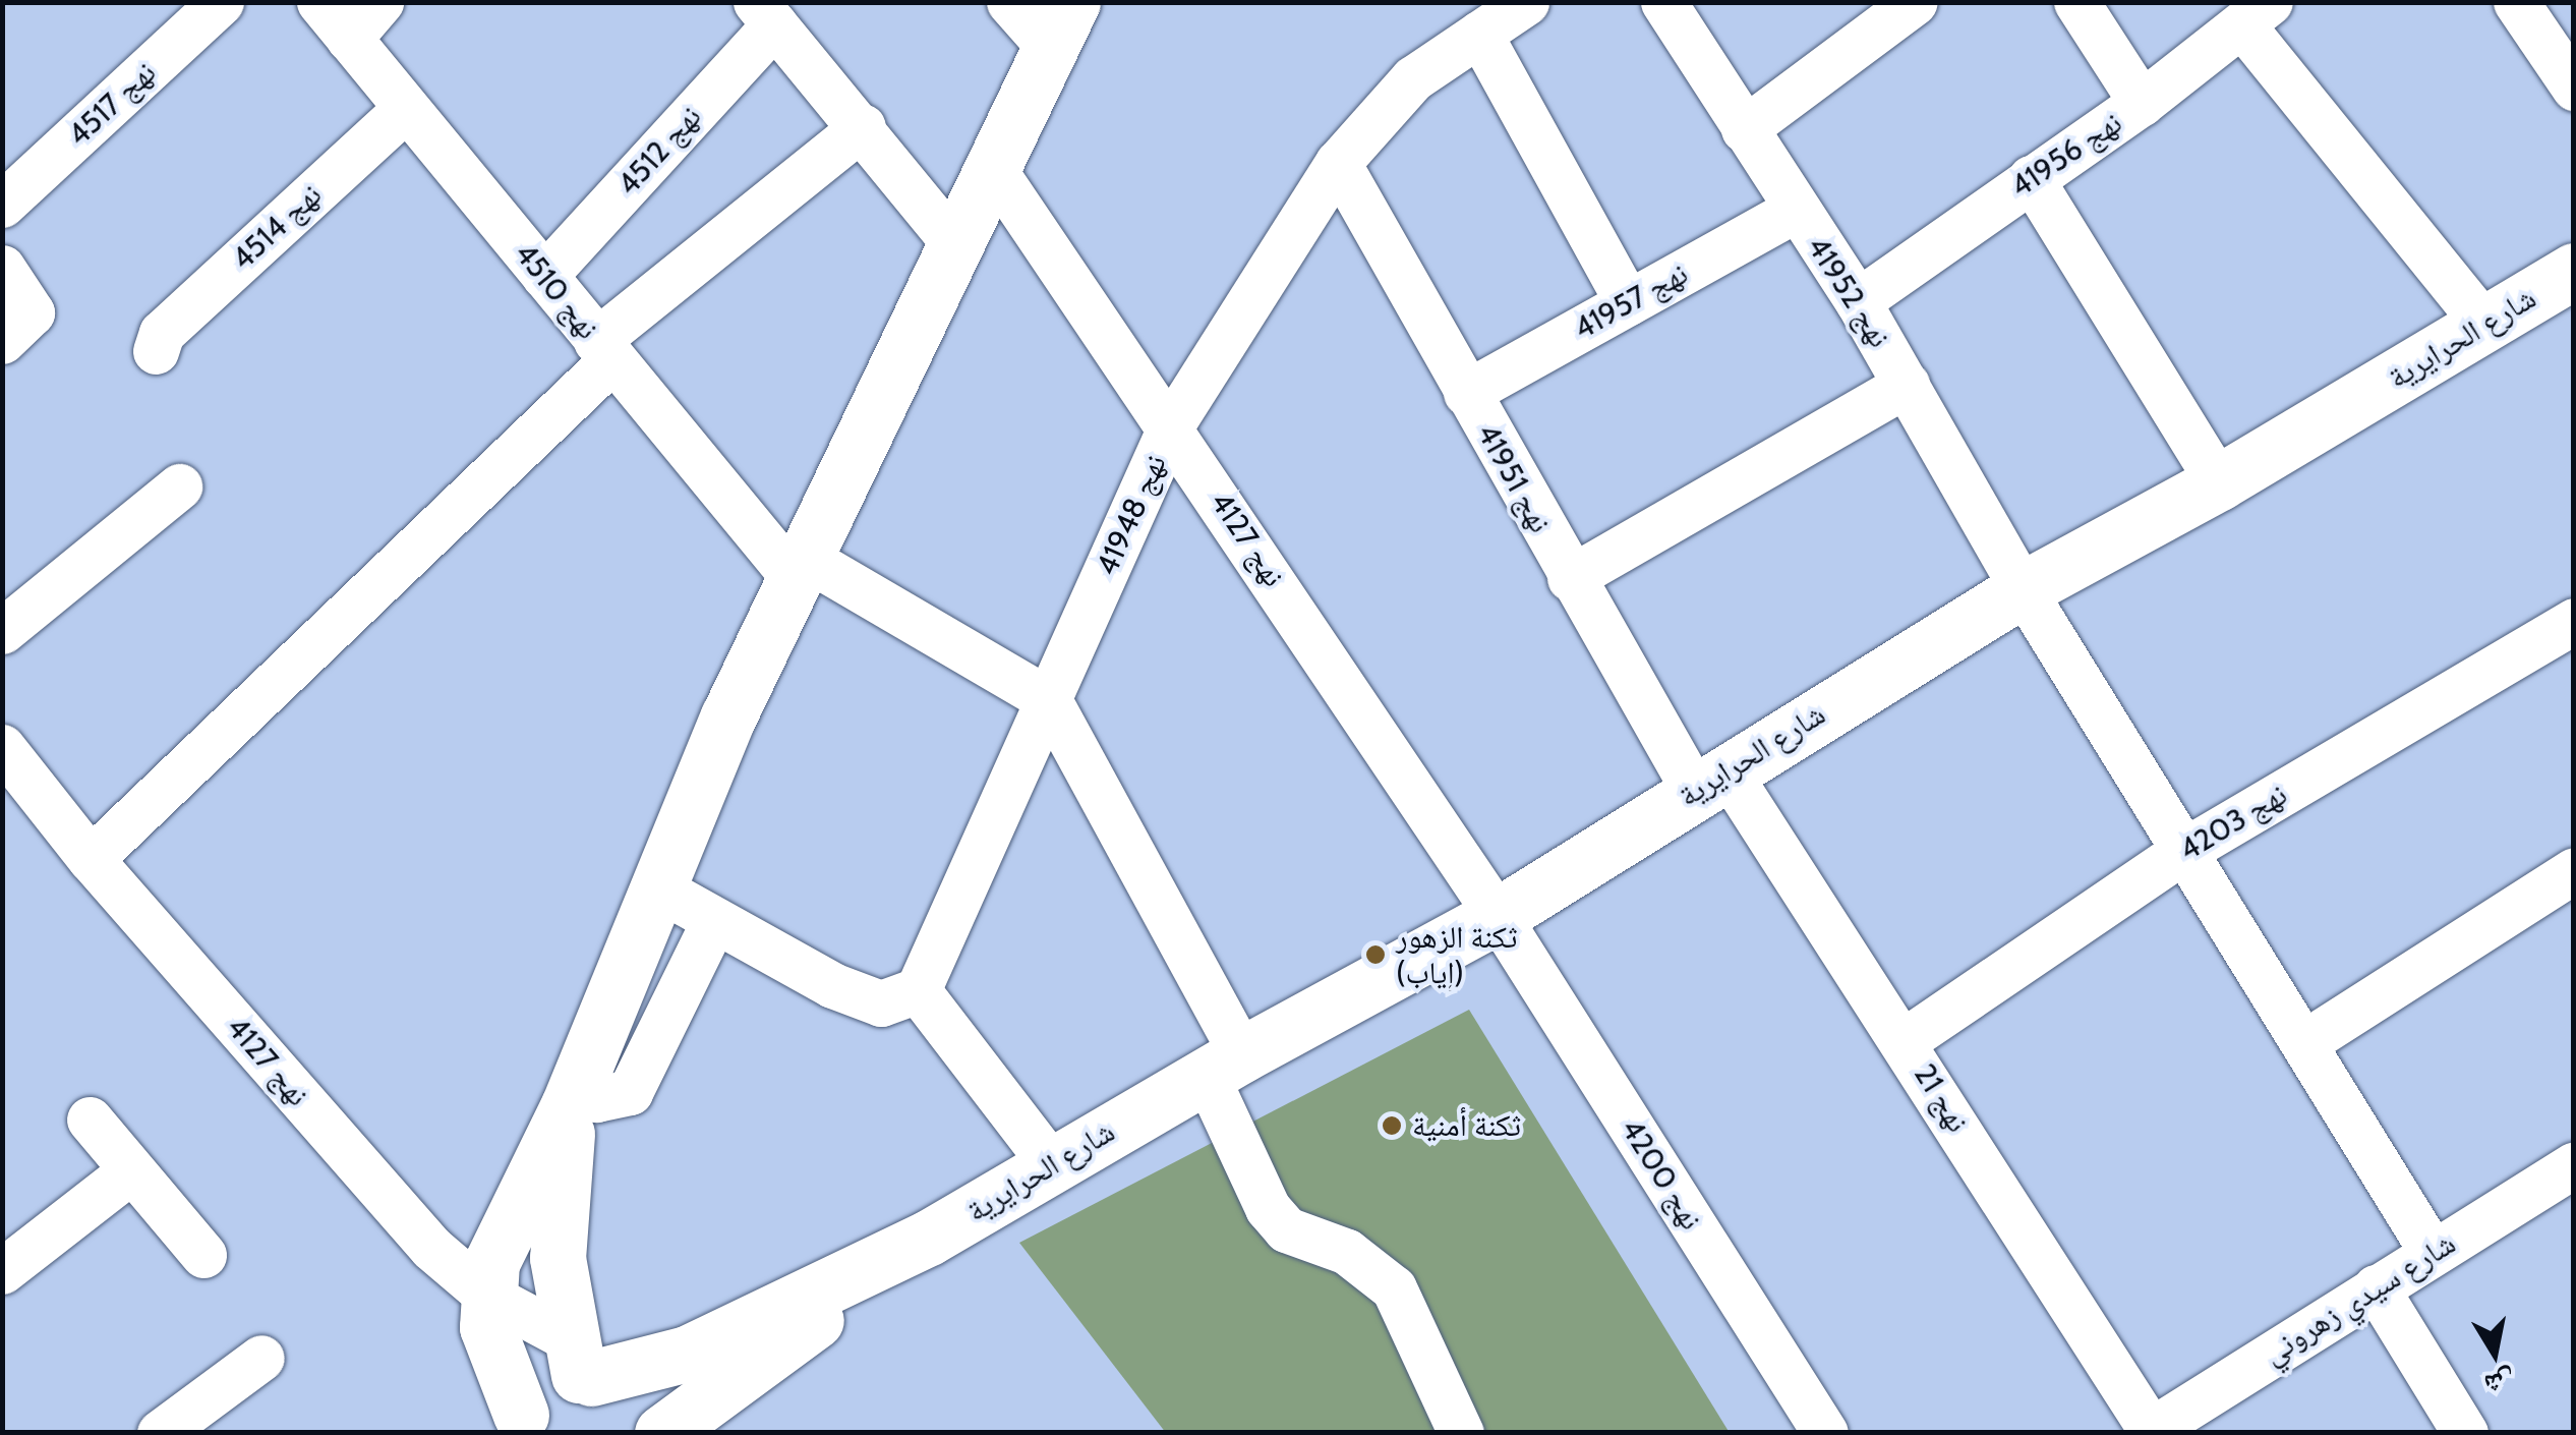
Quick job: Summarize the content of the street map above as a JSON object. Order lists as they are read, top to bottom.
{
  "streets": {
    "main road": ["شارع الحرايرية"],
    "street": [
      "نهج 4517",
      "نهج 4512",
      "نهج 41956",
      "نهج 4514",
      "نهج 4510",
      "نهج 41952",
      "نهج 41957",
      "نهج 41951",
      "نهج 41948",
      "نهج 4127",
      "نهج 4203",
      "نهج 21",
      "نهج 4200",
      "شارع سيدي زهروني"
    ]
  },
  "crossings": [
    ["نهج 4512", "نهج 4510"],
    ["نهج 41956", "نهج 41952"],
    ["نهج 4514", "نهج 4510"],
    ["نهج 41952", "نهج 41957"],
    ["نهج 41952", "شارع الحرايرية"],
    ["نهج 41952", "نهج 4203"],
    ["نهج 41952", "شارع سيدي زهروني"],
    ["نهج 41957", "نهج 41951"],
    ["شارع الحرايرية", "نهج 41951"],
    ["شارع الحرايرية", "نهج 4127"],
    ["شارع الحرايرية", "نهج 21"],
    ["شارع الحرايرية", "نهج 4200"],
    ["نهج 41951", "نهج 41948"],
    ["نهج 41951", "نهج 21"],
    ["نهج 41948", "نهج 4127"],
    ["نهج 4127", "نهج 4200"],
    ["نهج 4203", "نهج 21"],
    ["نهج 21", "شارع سيدي زهروني"]
  ],
  "places": ["ثكنة الزهور (إياب)", "ثكنة أمنية"],
  "north": "bottom"
}
